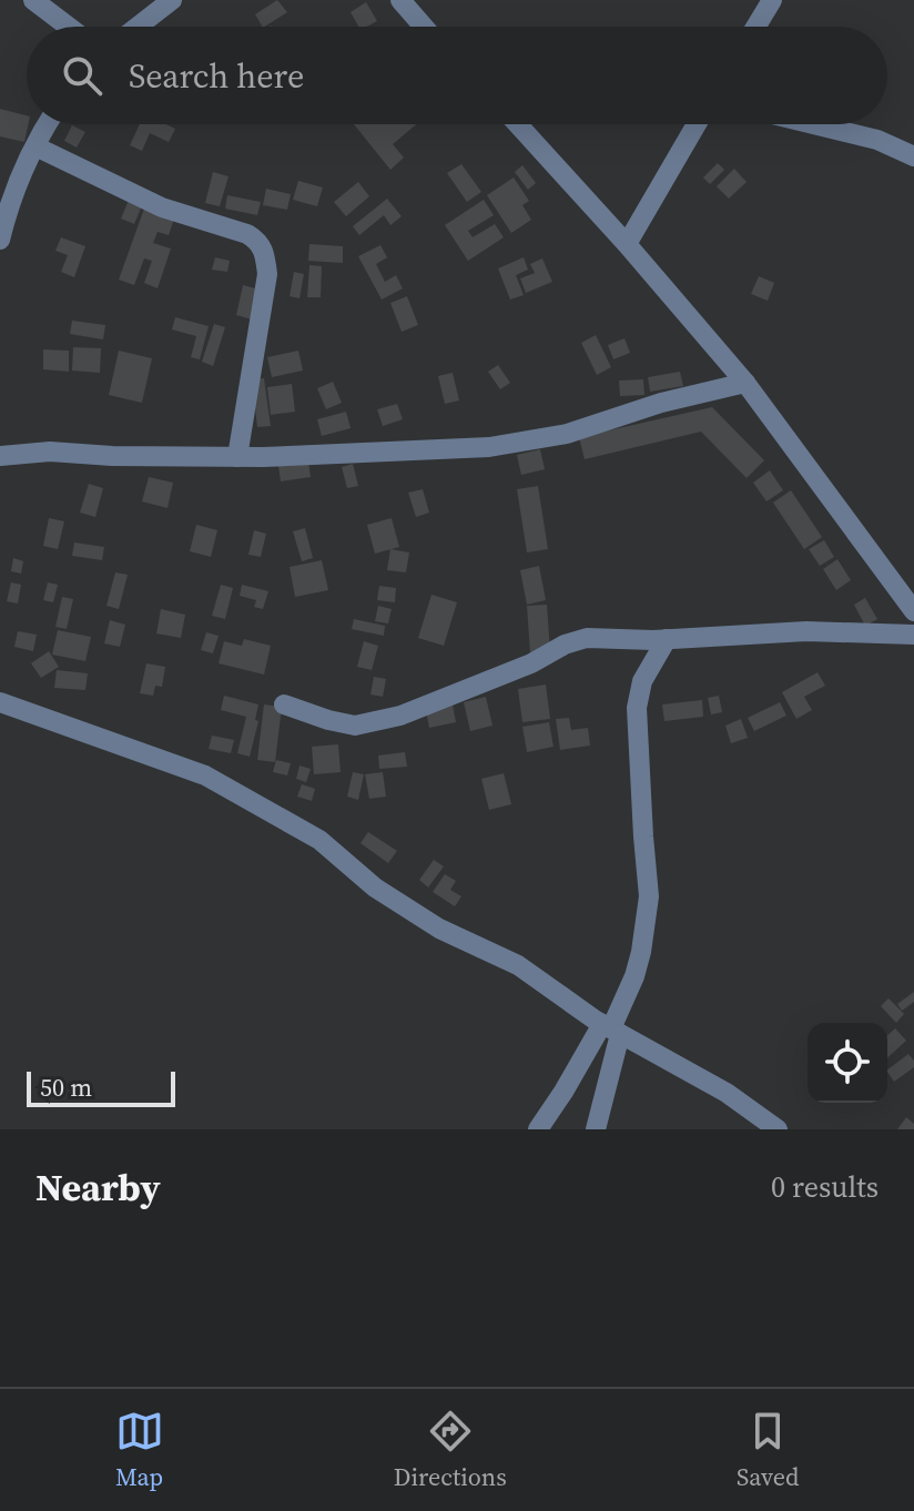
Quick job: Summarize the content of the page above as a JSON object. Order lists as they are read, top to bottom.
{
  "scale_bar": "50 m",
  "page": {
    "search": "Search here",
    "scale": "50 m",
    "heading": ["Nearby", "0 results"],
    "nav": ["Map", "Directions", "Saved"]
  }
}
